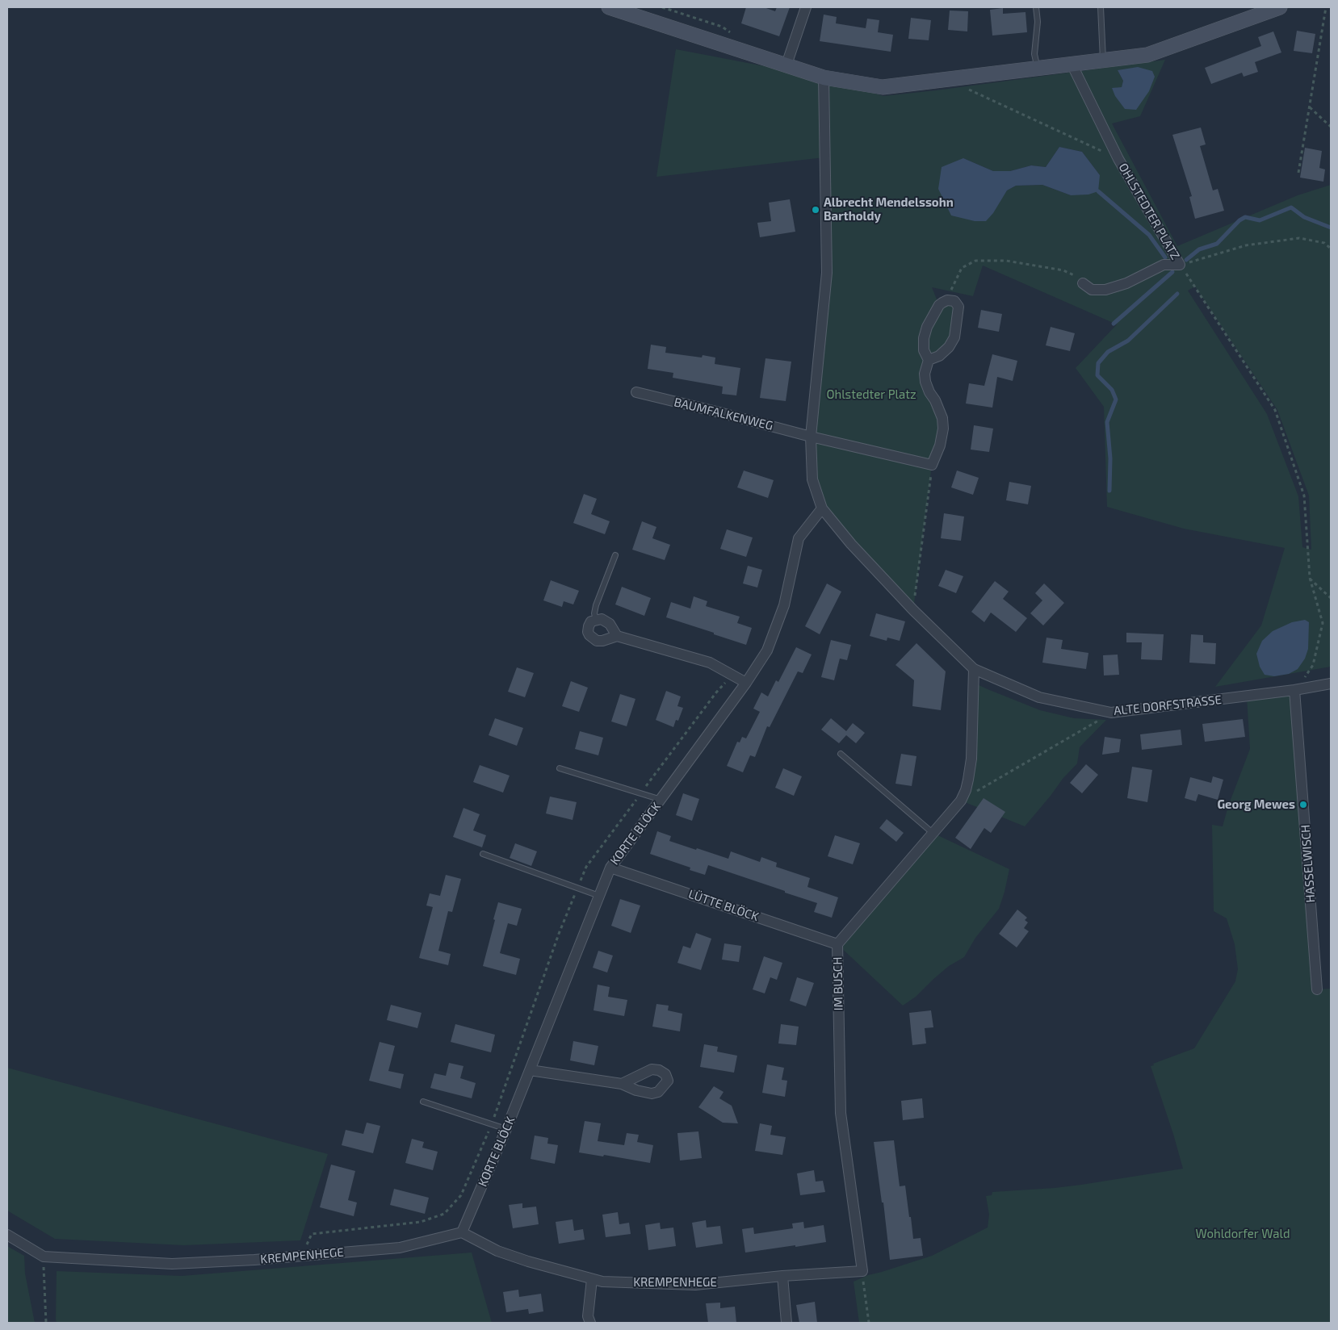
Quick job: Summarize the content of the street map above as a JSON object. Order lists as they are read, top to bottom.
{
  "streets": {
    "street": [
      "OHLSTEDTER PLATZ",
      "BAUMFALKENWEG",
      "ALTE DORFSTRASSE",
      "KORTE BLÖCK",
      "HASSELWISCH",
      "LÜTTE BLÖCK",
      "IM BUSCH",
      "KREMPENHEGE"
    ]
  },
  "crossings": [
    ["ALTE DORFSTRASSE", "HASSELWISCH"],
    ["ALTE DORFSTRASSE", "IM BUSCH"],
    ["KORTE BLÖCK", "LÜTTE BLÖCK"],
    ["KORTE BLÖCK", "KREMPENHEGE"],
    ["LÜTTE BLÖCK", "IM BUSCH"],
    ["IM BUSCH", "KREMPENHEGE"]
  ],
  "parks": ["Ohlstedter Platz", "Wohldorfer Wald"],
  "places": ["Albrecht Mendelssohn Bartholdy", "Georg Mewes"]
}
